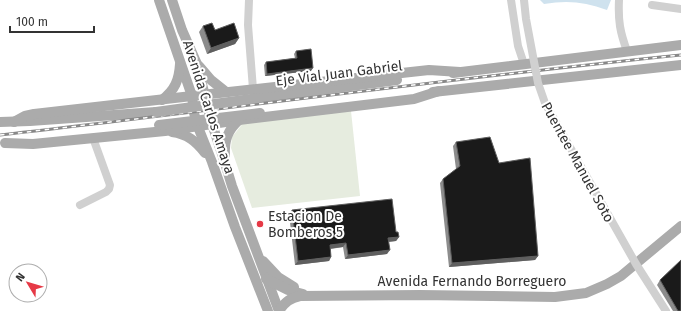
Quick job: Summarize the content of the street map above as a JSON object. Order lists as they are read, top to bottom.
{
  "streets": {
    "main road": ["Eje Vial Juan Gabriel", "Avenida Carlos Amaya", "Avenida Fernando Borreguero"],
    "street": ["Puentee Manuel Soto"]
  },
  "places": ["Estacion De Bomberos 5"],
  "scale_bar": "100 m",
  "north": "top left"
}
